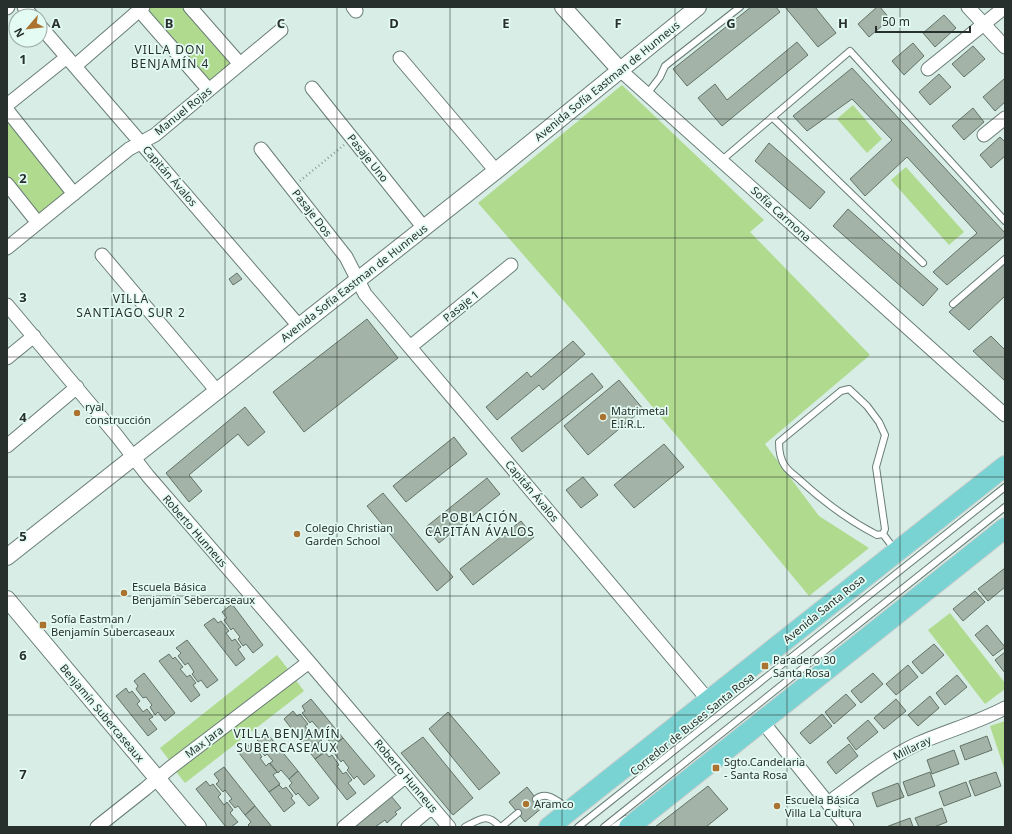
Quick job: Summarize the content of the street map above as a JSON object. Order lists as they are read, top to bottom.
{
  "streets": {
    "main road": ["Avenida Santa Rosa"],
    "street": [
      "Avenida Sofía Eastman de Hunneus",
      "Manuel Rojas",
      "Pasaje Uno",
      "Capitán Ávalos",
      "Pasaje Dos",
      "Sofía Carmona",
      "Pasaje 1",
      "Roberto Hunneus",
      "Benjamín Subercaseaux",
      "Max Jara",
      "Millaray"
    ],
    "lane": ["Corredor de Buses Santa Rosa"]
  },
  "crossings": [
    ["Avenida Sofía Eastman de Hunneus", "Pasaje Uno"],
    ["Avenida Sofía Eastman de Hunneus", "Capitán Ávalos"],
    ["Avenida Sofía Eastman de Hunneus", "Pasaje Dos"],
    ["Avenida Sofía Eastman de Hunneus", "Sofía Carmona"],
    ["Avenida Sofía Eastman de Hunneus", "Roberto Hunneus"],
    ["Manuel Rojas", "Capitán Ávalos"],
    ["Capitán Ávalos", "Pasaje Dos"],
    ["Capitán Ávalos", "Pasaje 1"],
    ["Capitán Ávalos", "Avenida Santa Rosa"],
    ["Roberto Hunneus", "Max Jara"],
    ["Avenida Santa Rosa", "Corredor de Buses Santa Rosa"],
    ["Benjamín Subercaseaux", "Max Jara"]
  ],
  "districts": [
    "VILLA DON BENJAMÍN 4",
    "VILLA SANTIAGO SUR 2",
    "POBLACIÓN CAPITÁN ÁVALOS",
    "VILLA BENJAMÍN SUBERCASEAUX"
  ],
  "places": {
    "other": [
      "ryal construcción",
      "Matrimetal E.I.R.L.",
      "Colegio Christian Garden School",
      "Escuela Básica Benjamín Sebercaseaux",
      "Aramco",
      "Escuela Básica Villa La Cultura"
    ],
    "transit": ["Sofía Eastman / Benjamín Subercaseaux", "Paradero 30 Santa Rosa", "Sgto.Candelaria - Santa Rosa"]
  },
  "scale_bar": "50 m",
  "north": "bottom left",
  "grid": {
    "columns": [
      "A",
      "B",
      "C",
      "D",
      "E",
      "F",
      "G",
      "H"
    ],
    "rows": [
      "1",
      "2",
      "3",
      "4",
      "5",
      "6",
      "7"
    ]
  }
}
